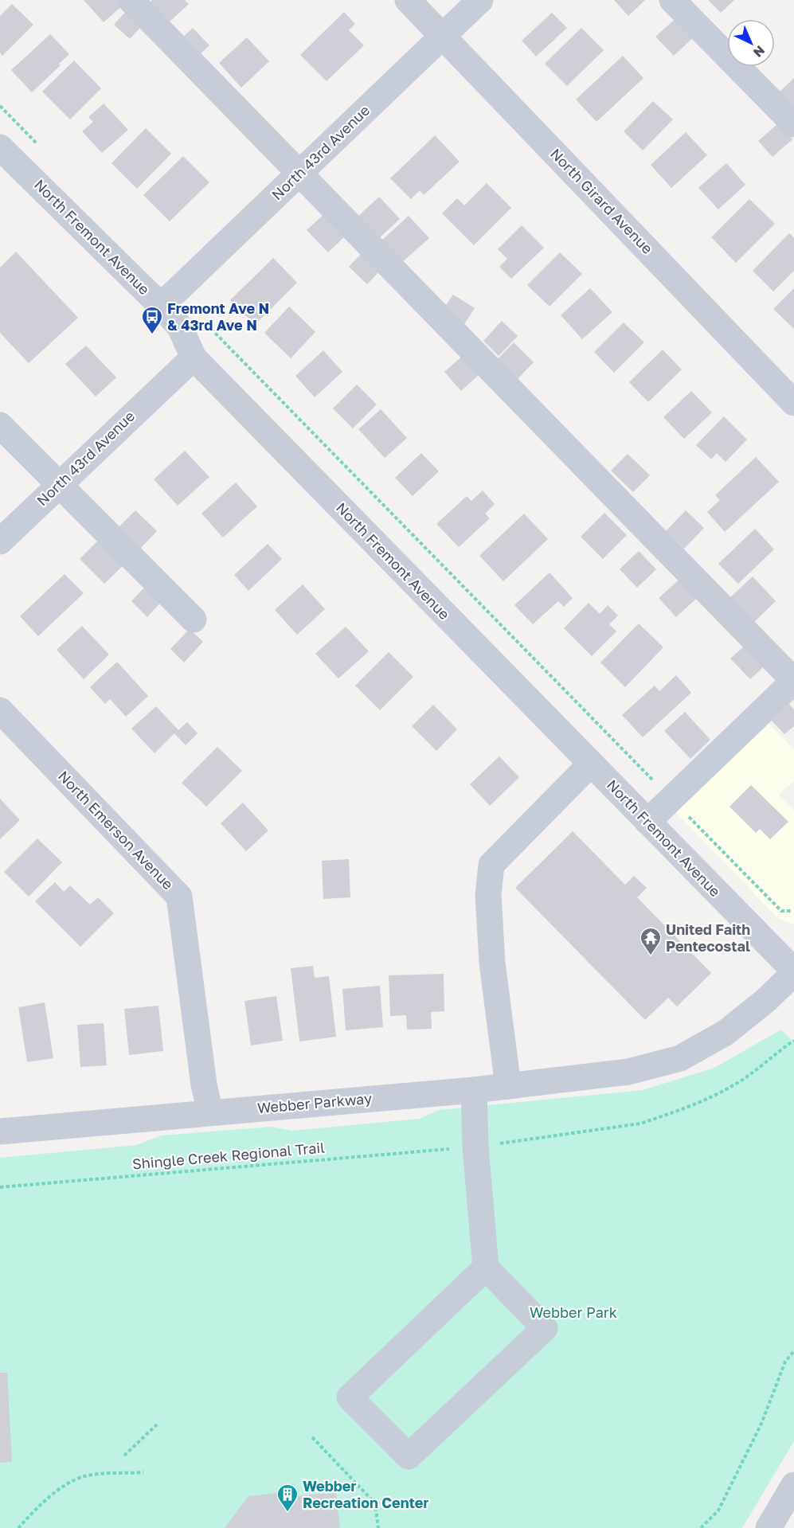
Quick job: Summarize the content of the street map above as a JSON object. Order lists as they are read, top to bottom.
{
  "streets": {
    "street": [
      "North 43rd Avenue",
      "North Girard Avenue",
      "North Fremont Avenue",
      "North Emerson Avenue",
      "Webber Parkway"
    ],
    "path": ["Shingle Creek Regional Trail"]
  },
  "crossings": [
    ["North 43rd Avenue", "North Girard Avenue"],
    ["North 43rd Avenue", "North Fremont Avenue"],
    ["North Fremont Avenue", "Webber Parkway"],
    ["North Emerson Avenue", "Webber Parkway"]
  ],
  "parks": ["Webber Park"],
  "places": {
    "bus stop": ["Fremont Ave N & 43rd Ave N"],
    "temple": ["United Faith Pentecostal"],
    "building": ["Webber Recreation Center"]
  },
  "north": "bottom right"
}
